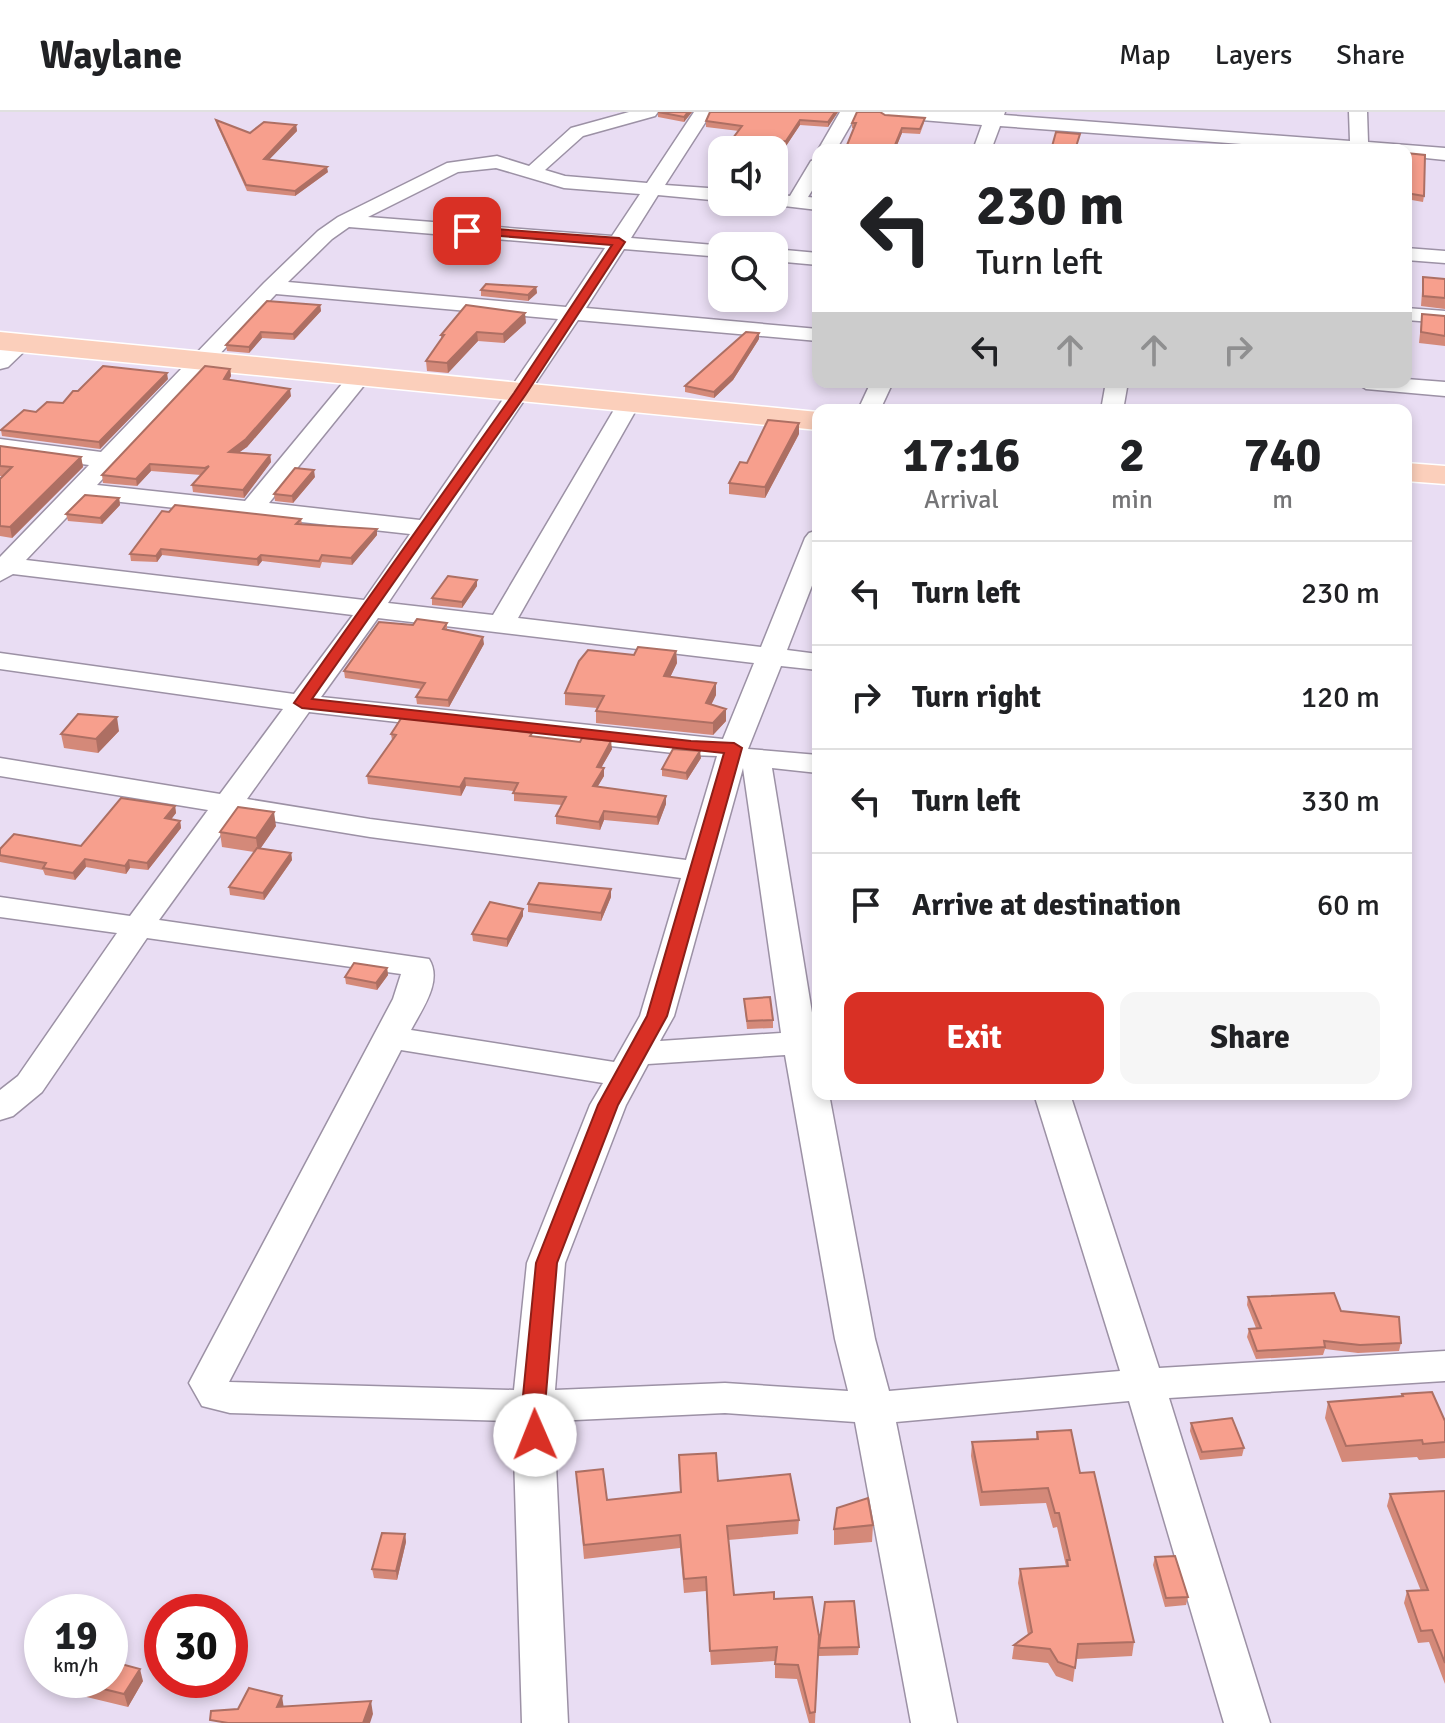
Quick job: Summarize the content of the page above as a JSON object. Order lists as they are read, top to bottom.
{
  "page": {
    "header": "Waylane",
    "nav": ["Map", "Layers", "Share"],
    "turn": ["230 m", "Turn left"],
    "eta": [
      "17:16",
      "Arrival",
      "2",
      "min",
      "740",
      "m"
    ],
    "list": [
      {
        "name": "Turn left",
        "value": "230 m"
      },
      {
        "name": "Turn right",
        "value": "120 m"
      },
      {
        "name": "Turn left",
        "value": "330 m"
      },
      {
        "name": "Arrive at destination",
        "value": "60 m"
      }
    ],
    "buttons": ["Exit", "Share"],
    "speed": "19 km/h",
    "limit": "30"
  }
}
